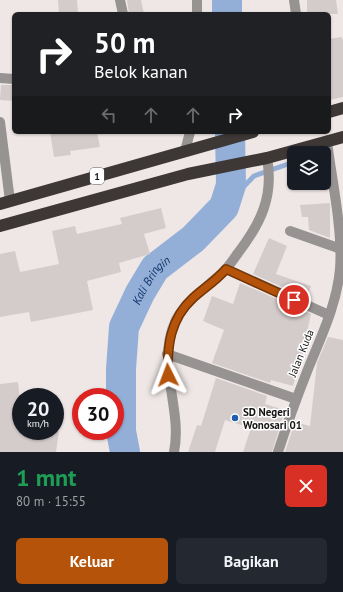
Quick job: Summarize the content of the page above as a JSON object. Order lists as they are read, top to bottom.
{
  "streets": {
    "highway": ["1"],
    "street": ["Jalan Kuda"]
  },
  "crossings": [
    ["1", "Jalan Kuda"]
  ],
  "water": ["Kali Bringin"],
  "places": ["SD Negeri Wonosari 01"],
  "page": {
    "turn": ["50 m", "Belok kanan"],
    "speed": "20 km/h",
    "limit": "30",
    "heading": ["1 mnt", "80 m · 15:55"],
    "buttons": ["Keluar", "Bagikan"]
  }
}
